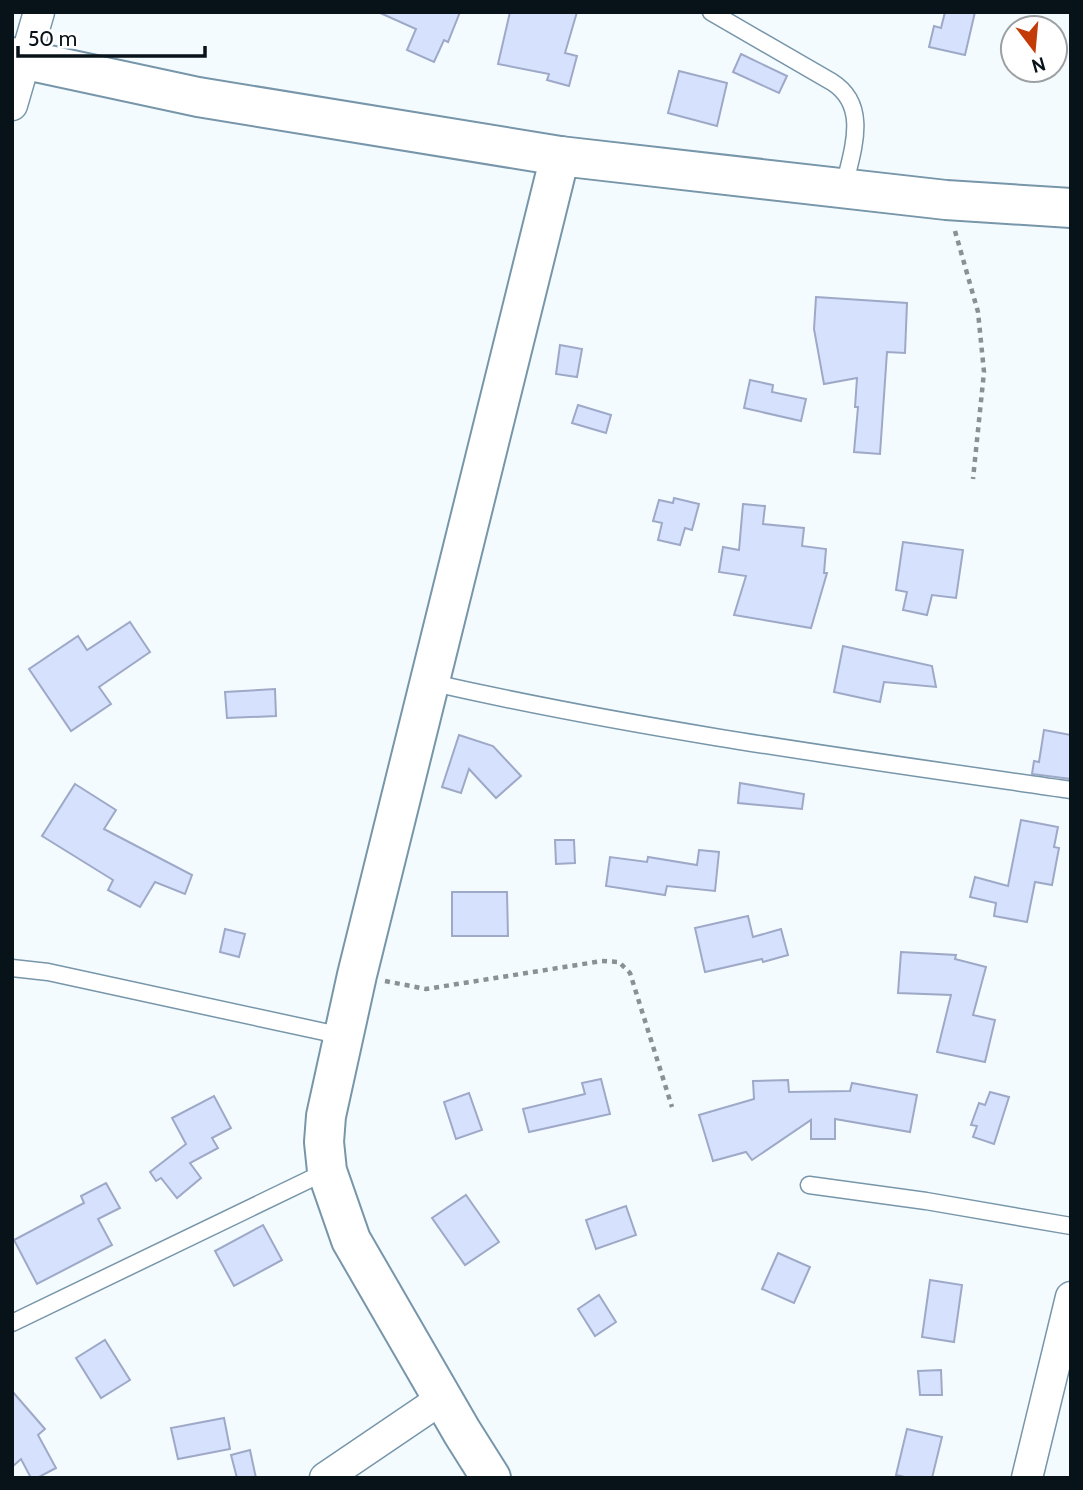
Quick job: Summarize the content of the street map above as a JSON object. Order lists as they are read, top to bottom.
{
  "scale_bar": "50 m",
  "north": "bottom"
}
